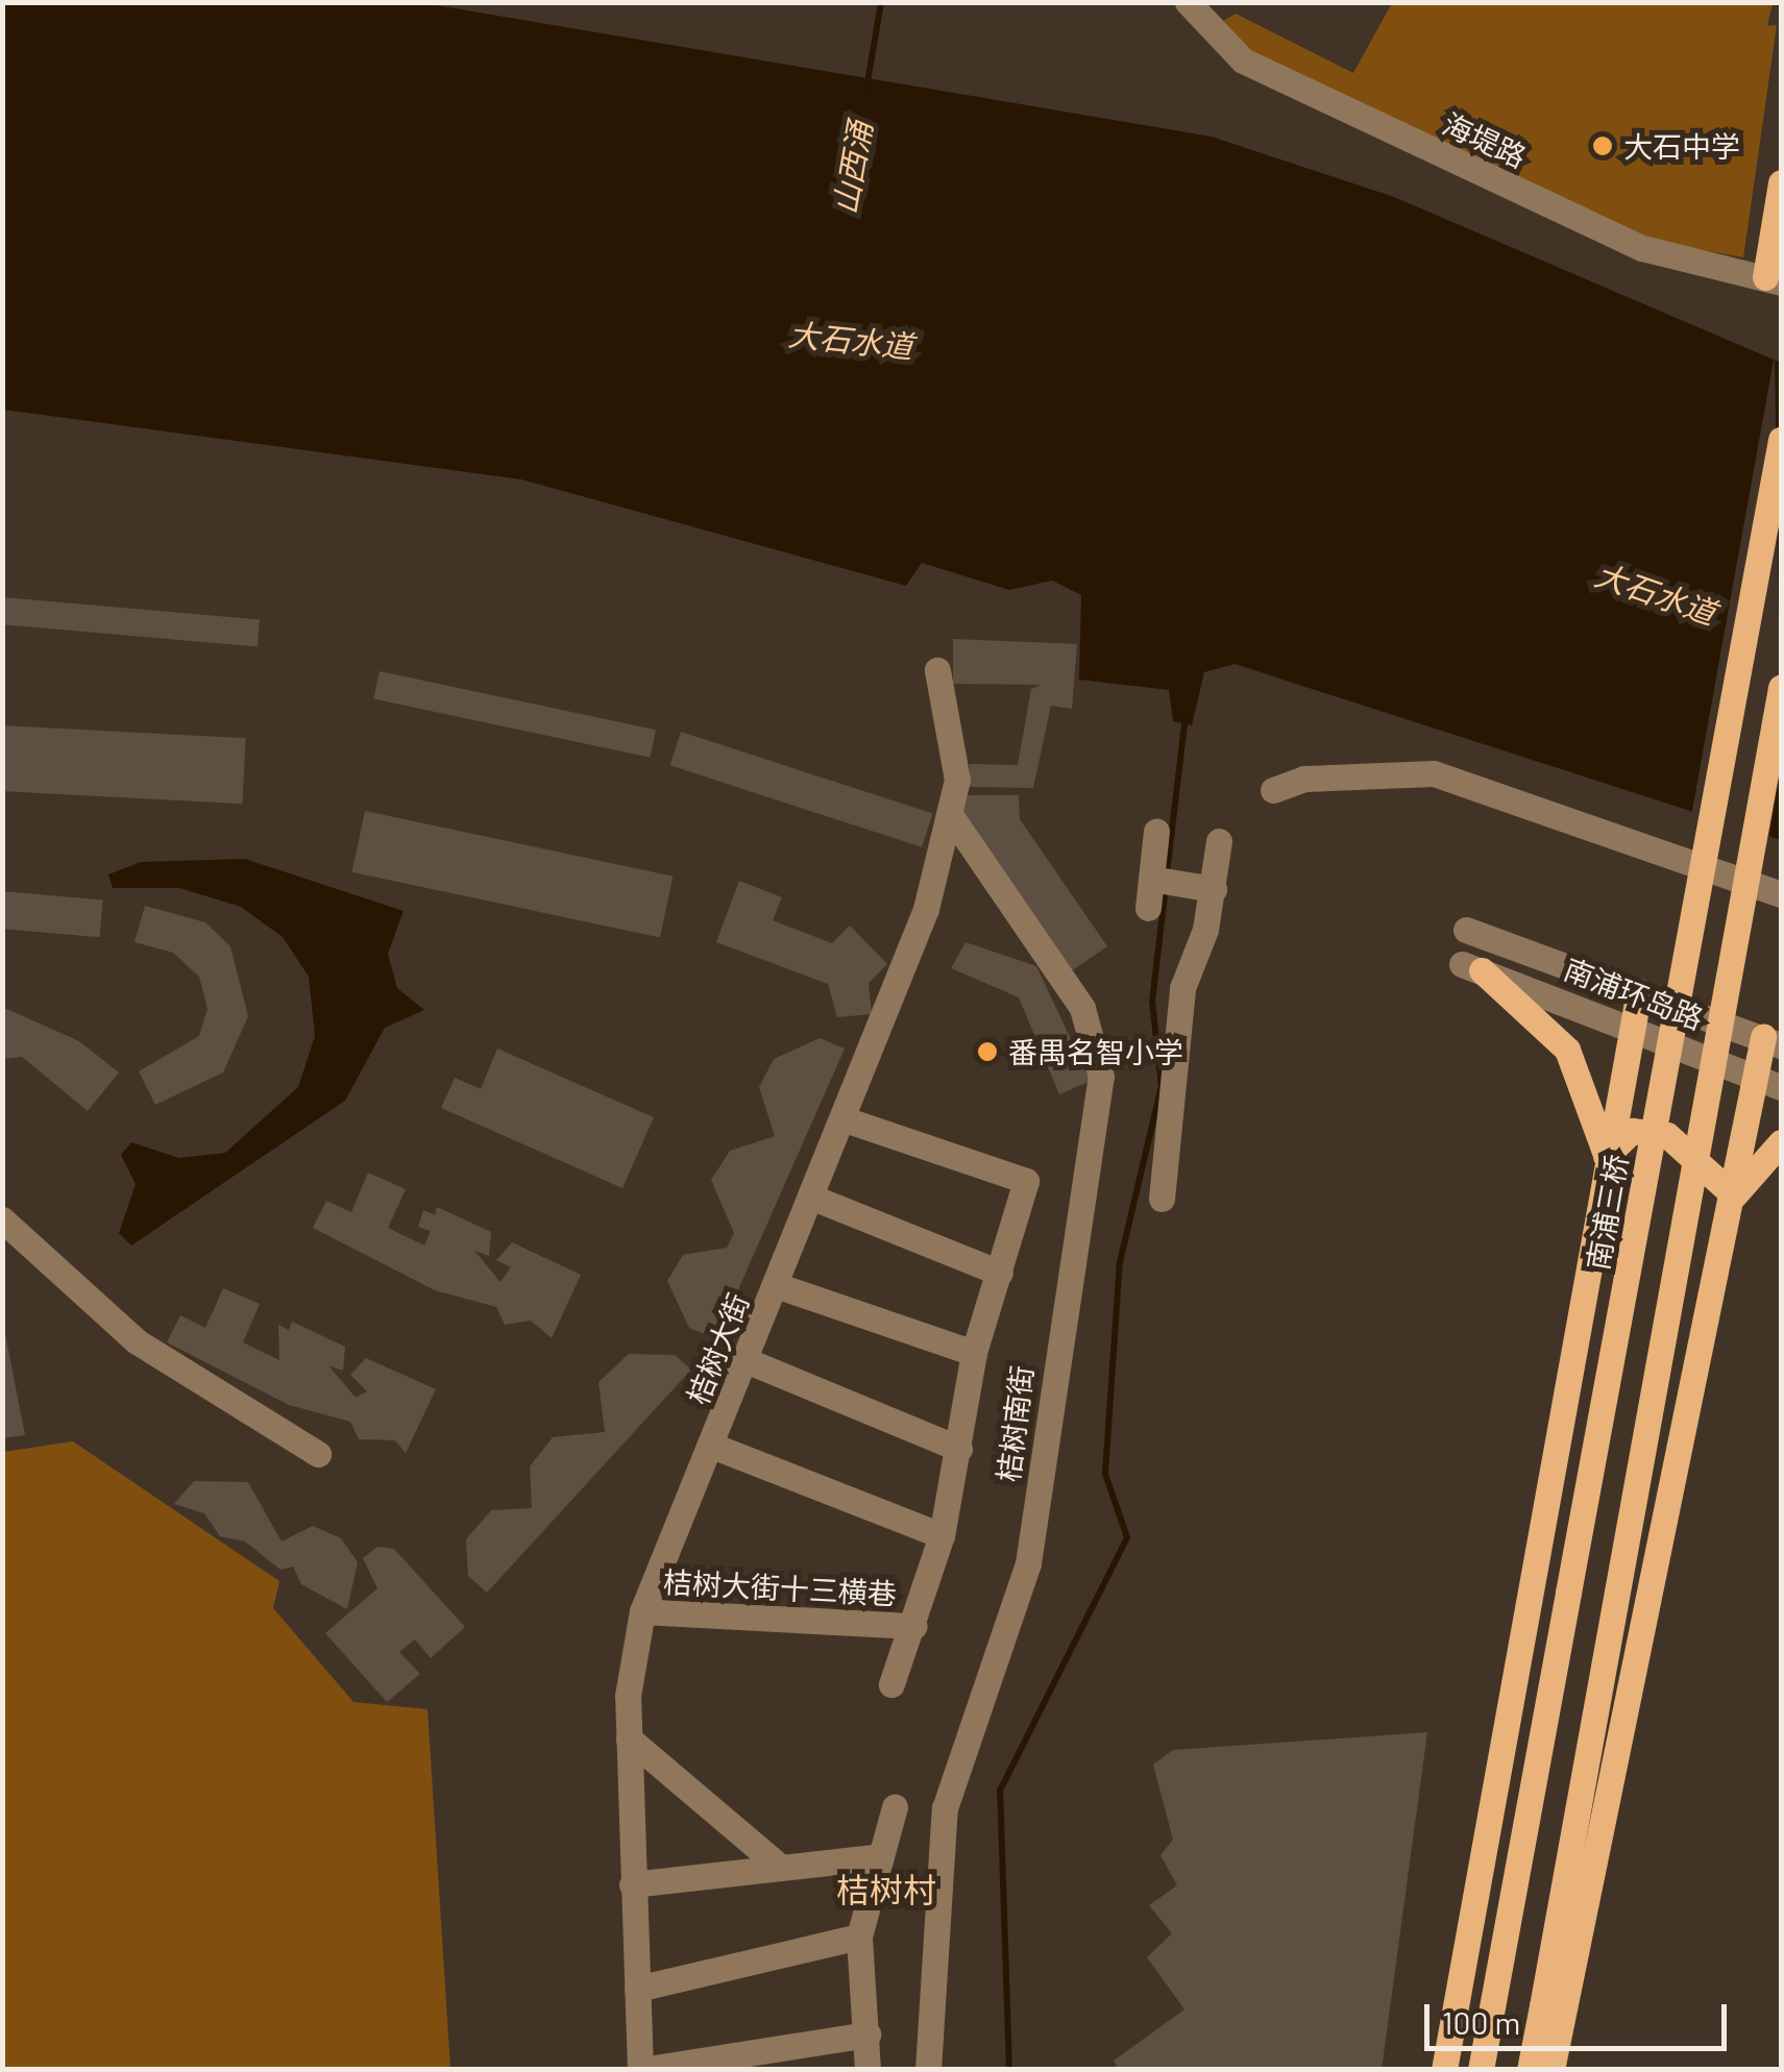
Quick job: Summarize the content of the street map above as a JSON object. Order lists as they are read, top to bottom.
{
  "streets": {
    "main road": ["南浦三桥"],
    "street": [
      "海堤路",
      "南浦环岛路",
      "桔树大街",
      "桔树南街",
      "桔树大街十三横巷"
    ]
  },
  "crossings": [
    ["桔树大街", "桔树南街"],
    ["桔树大街", "桔树大街十三横巷"]
  ],
  "districts": ["桔树村"],
  "water": ["山西涌", "大石水道"],
  "places": ["大石中学", "番禺名智小学"],
  "scale_bar": "100 m"
}
